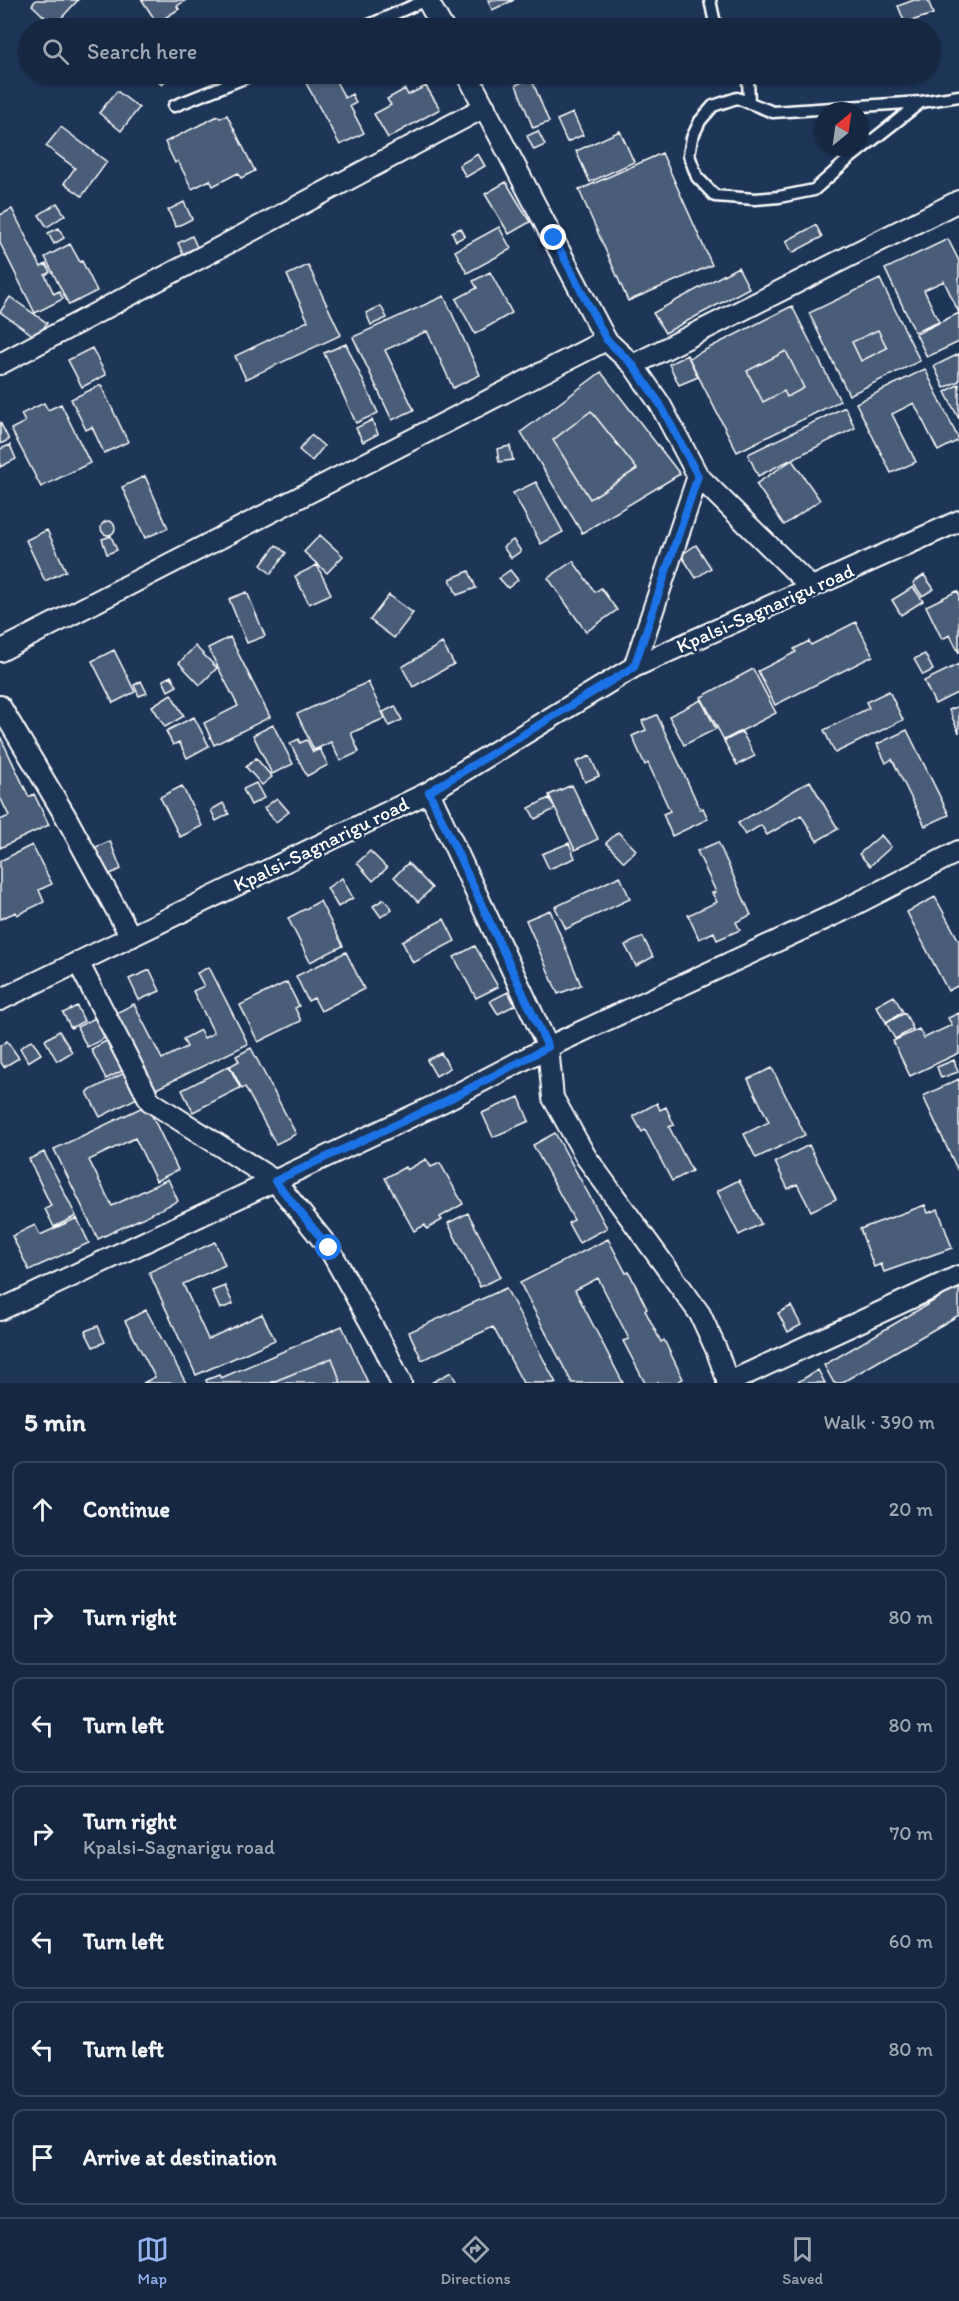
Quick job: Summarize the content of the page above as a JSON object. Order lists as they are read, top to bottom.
{
  "streets": {
    "street": ["Kpalsi-Sagnarigu road"]
  },
  "north": "top right",
  "page": {
    "search": "Search here",
    "heading": ["5 min", "Walk · 390 m"],
    "list": [
      ["Continue", "20 m"],
      ["Turn right", "80 m"],
      ["Turn left", "80 m"],
      ["Turn right", "Kpalsi-Sagnarigu road", "70 m"],
      ["Turn left", "60 m"],
      ["Turn left", "80 m"],
      "Arrive at destination"
    ],
    "nav": ["Map", "Directions", "Saved"]
  }
}
